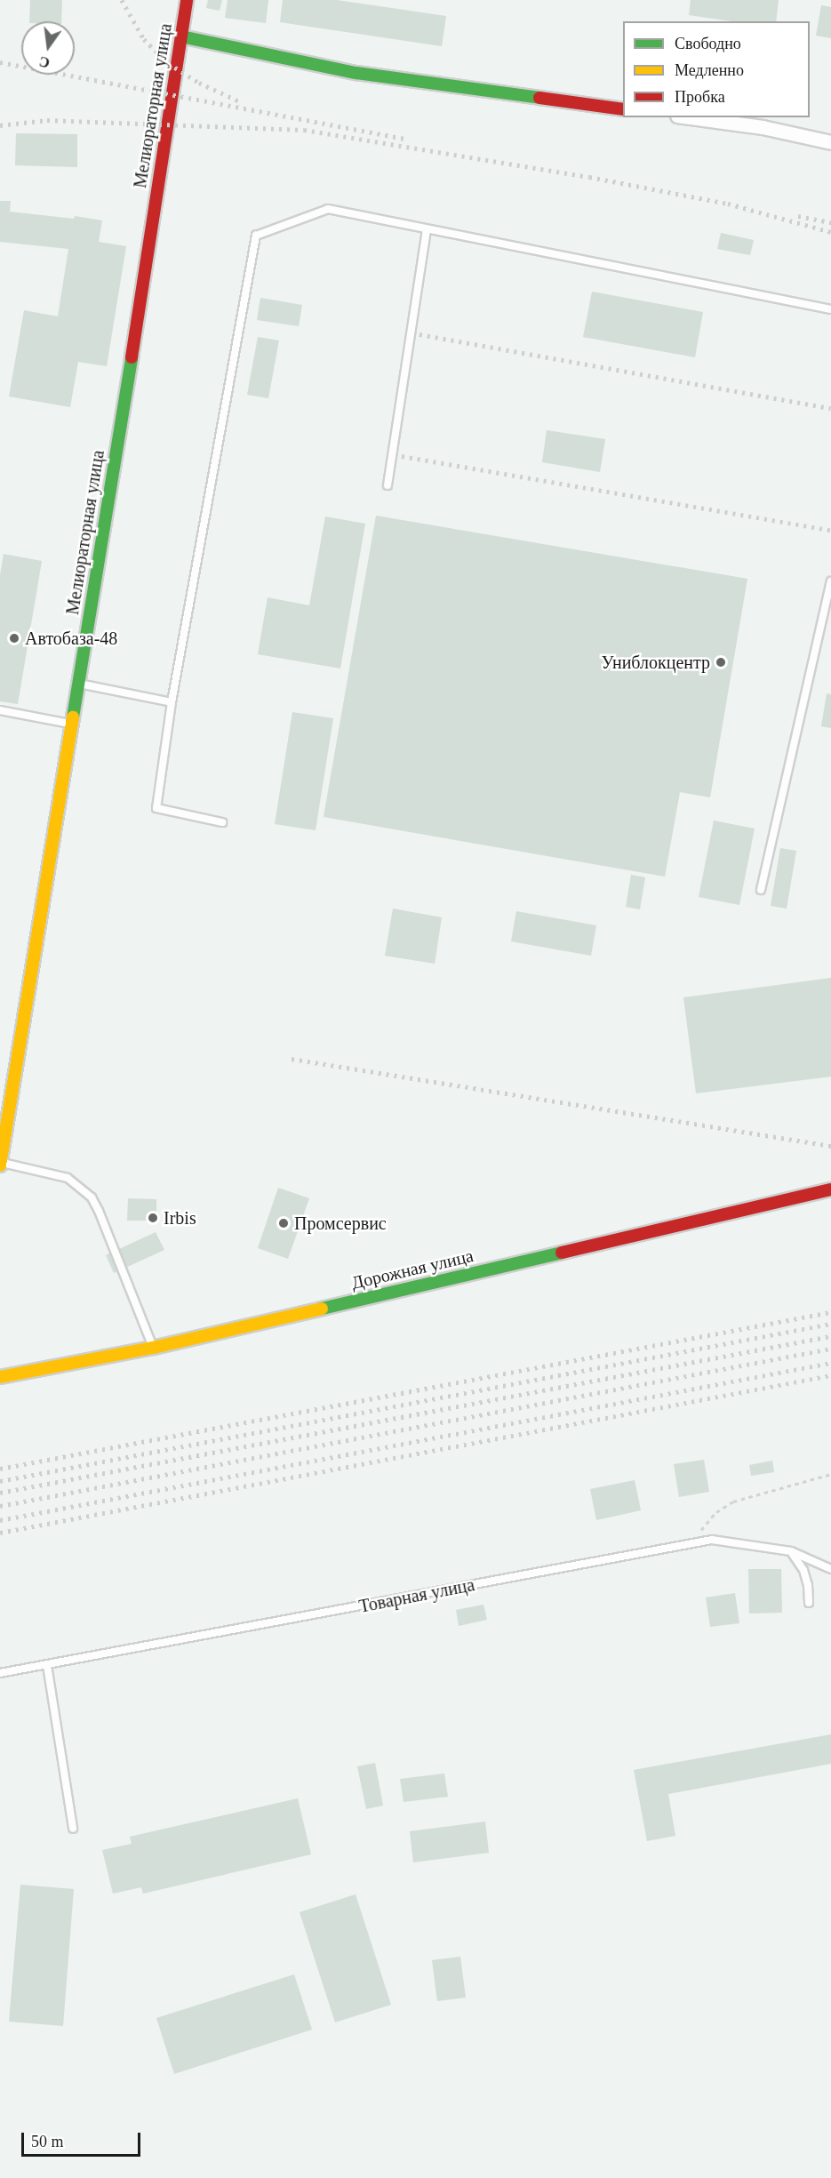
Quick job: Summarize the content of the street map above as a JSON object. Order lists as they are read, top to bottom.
{
  "streets": {
    "street": ["Мелиораторная улица", "Дорожная улица"],
    "lane": ["Товарная улица"]
  },
  "places": [
    "Автобаза-48",
    "Униблокцентр",
    "Irbis",
    "Промсервис"
  ],
  "legend": ["Свободно", "Медленно", "Пробка"],
  "scale_bar": "50 m",
  "north": "bottom"
}
